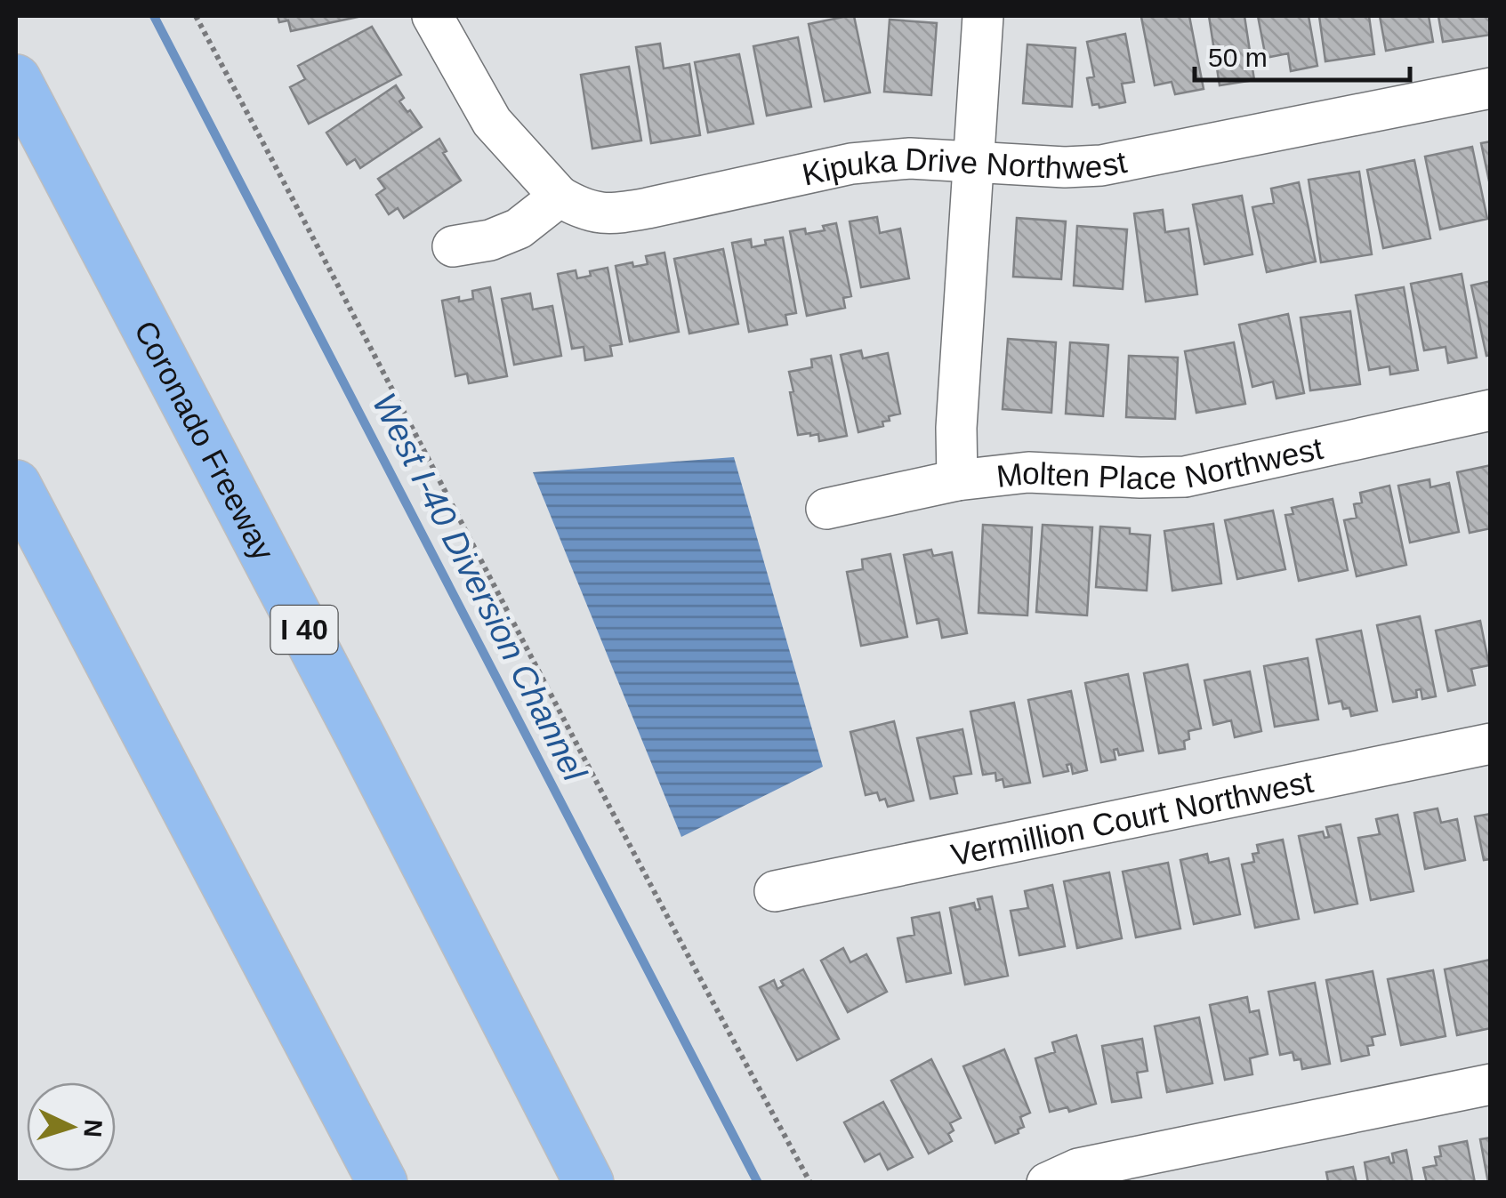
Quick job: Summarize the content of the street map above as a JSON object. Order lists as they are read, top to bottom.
{
  "streets": {
    "highway": ["Coronado Freeway", "I 40"],
    "street": ["Kipuka Drive Northwest", "Molten Place Northwest", "Vermillion Court Northwest"]
  },
  "water": ["West I-40 Diversion Channel"],
  "scale_bar": "50 m",
  "north": "right"
}
